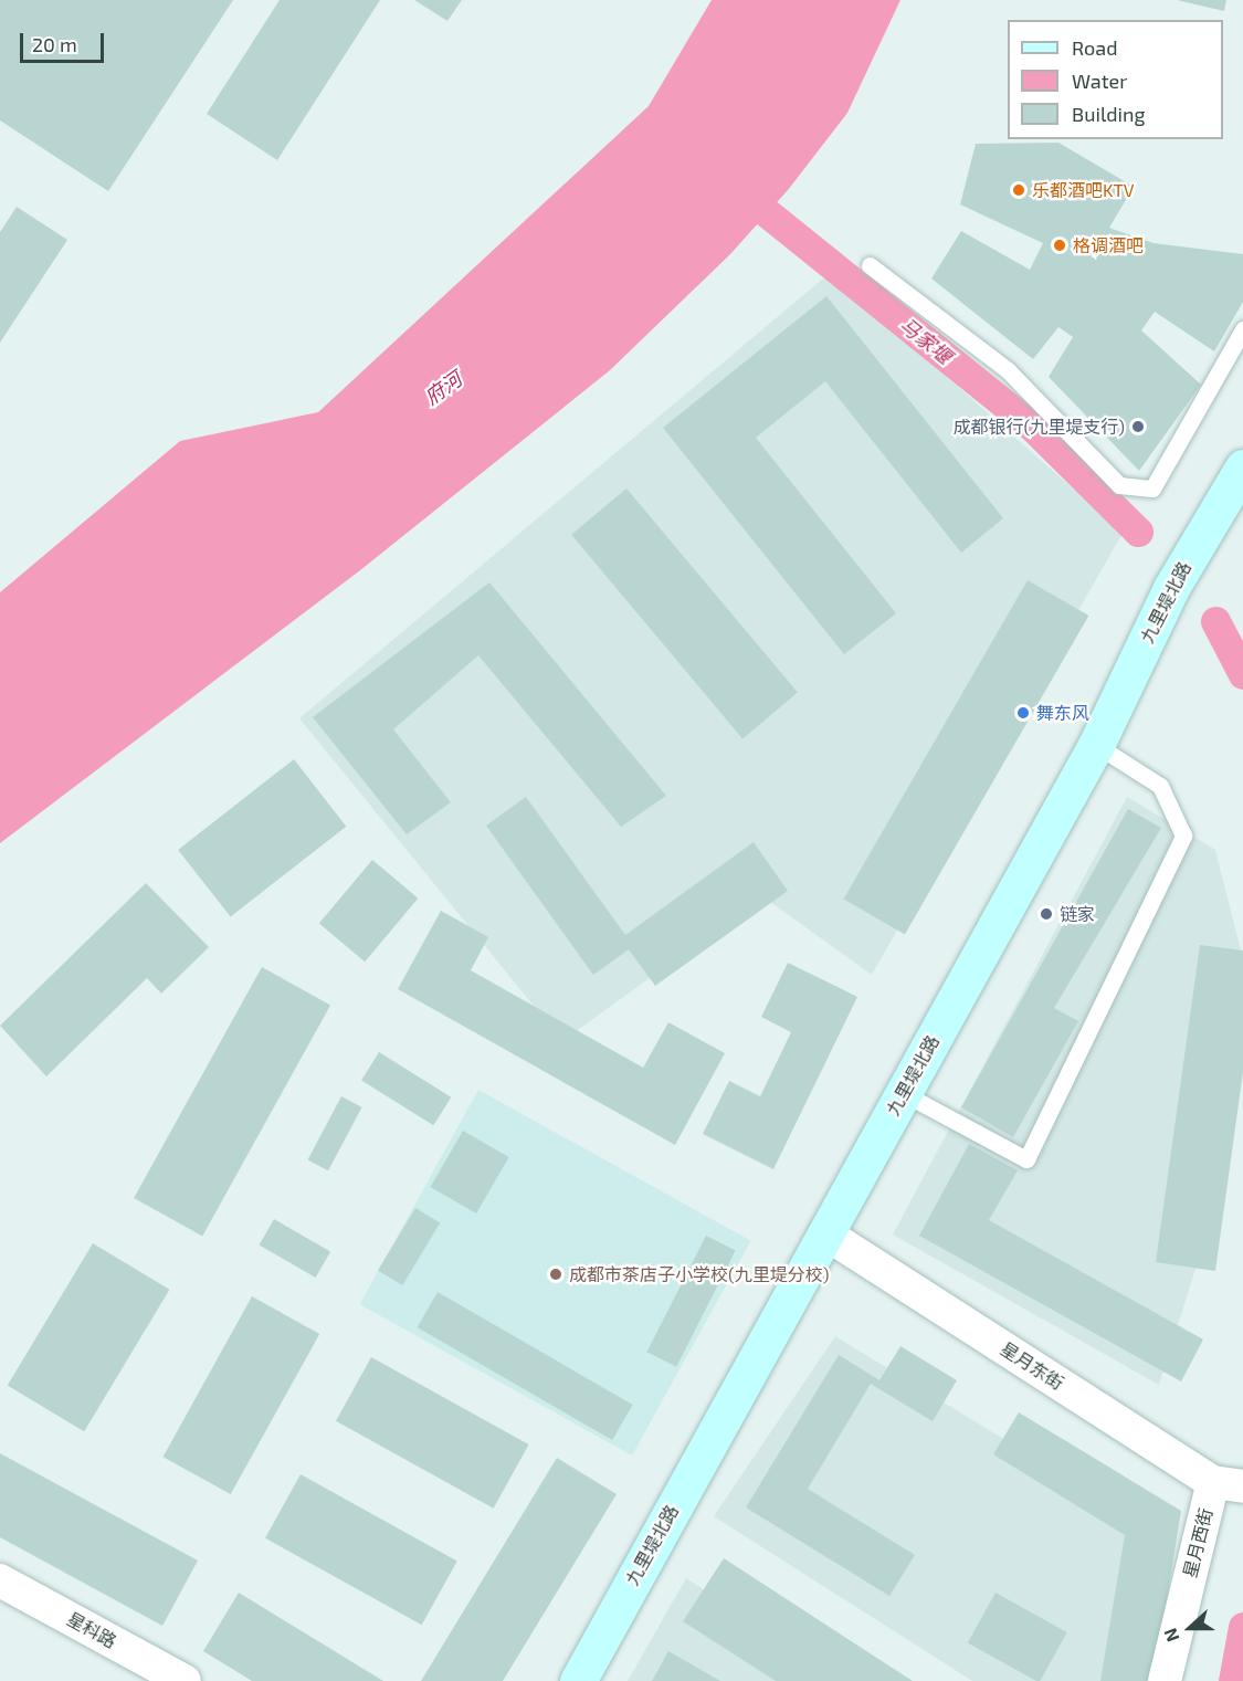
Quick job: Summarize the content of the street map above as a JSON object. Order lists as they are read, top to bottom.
{
  "streets": {
    "street": [
      "九里堤北路",
      "星月东街",
      "星月西街",
      "星科路"
    ]
  },
  "crossings": [
    ["九里堤北路", "星月东街"],
    ["星月东街", "星月西街"]
  ],
  "water": ["马家堰", "府河"],
  "places": [
    "乐都酒吧KTV",
    "格调酒吧",
    "成都银行(九里堤支行)",
    "舞东风",
    "链家",
    "成都市茶店子小学校(九里堤分校)"
  ],
  "legend": ["Road", "Water", "Building"],
  "scale_bar": "20 m",
  "north": "left"
}
